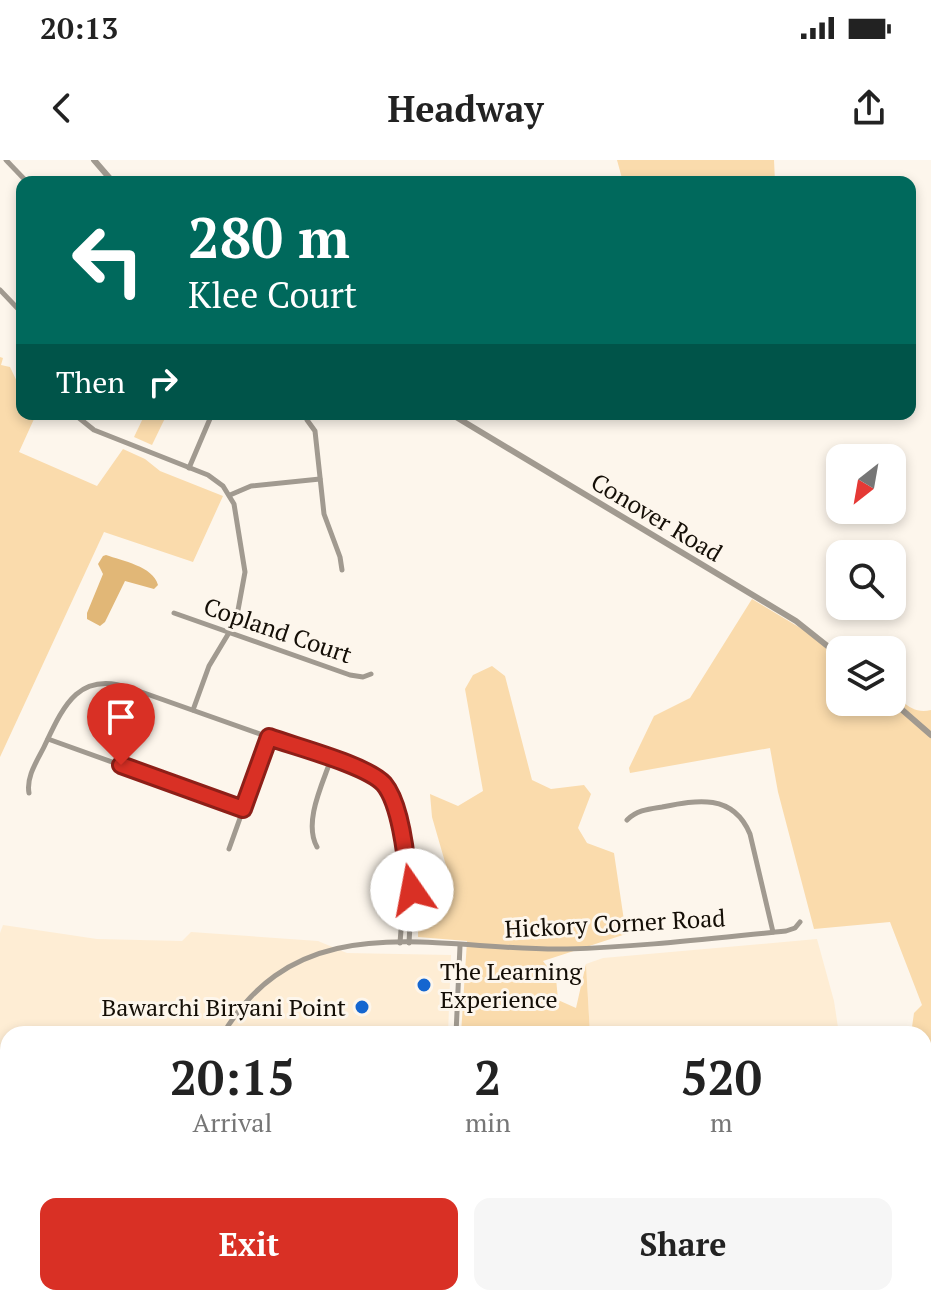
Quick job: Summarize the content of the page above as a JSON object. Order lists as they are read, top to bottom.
{
  "streets": {
    "street": ["Conover Road", "Copland Court", "Hickory Corner Road"]
  },
  "places": ["The Learning Experience", "Bawarchi Biryani Point"],
  "north": "bottom left",
  "page": {
    "status": "20:13",
    "header": "Headway",
    "turn": ["280 m", "Klee Court"],
    "then": "Then",
    "eta": [
      "20:15",
      "Arrival",
      "2",
      "min",
      "520",
      "m"
    ],
    "buttons": ["Exit", "Share"]
  }
}
